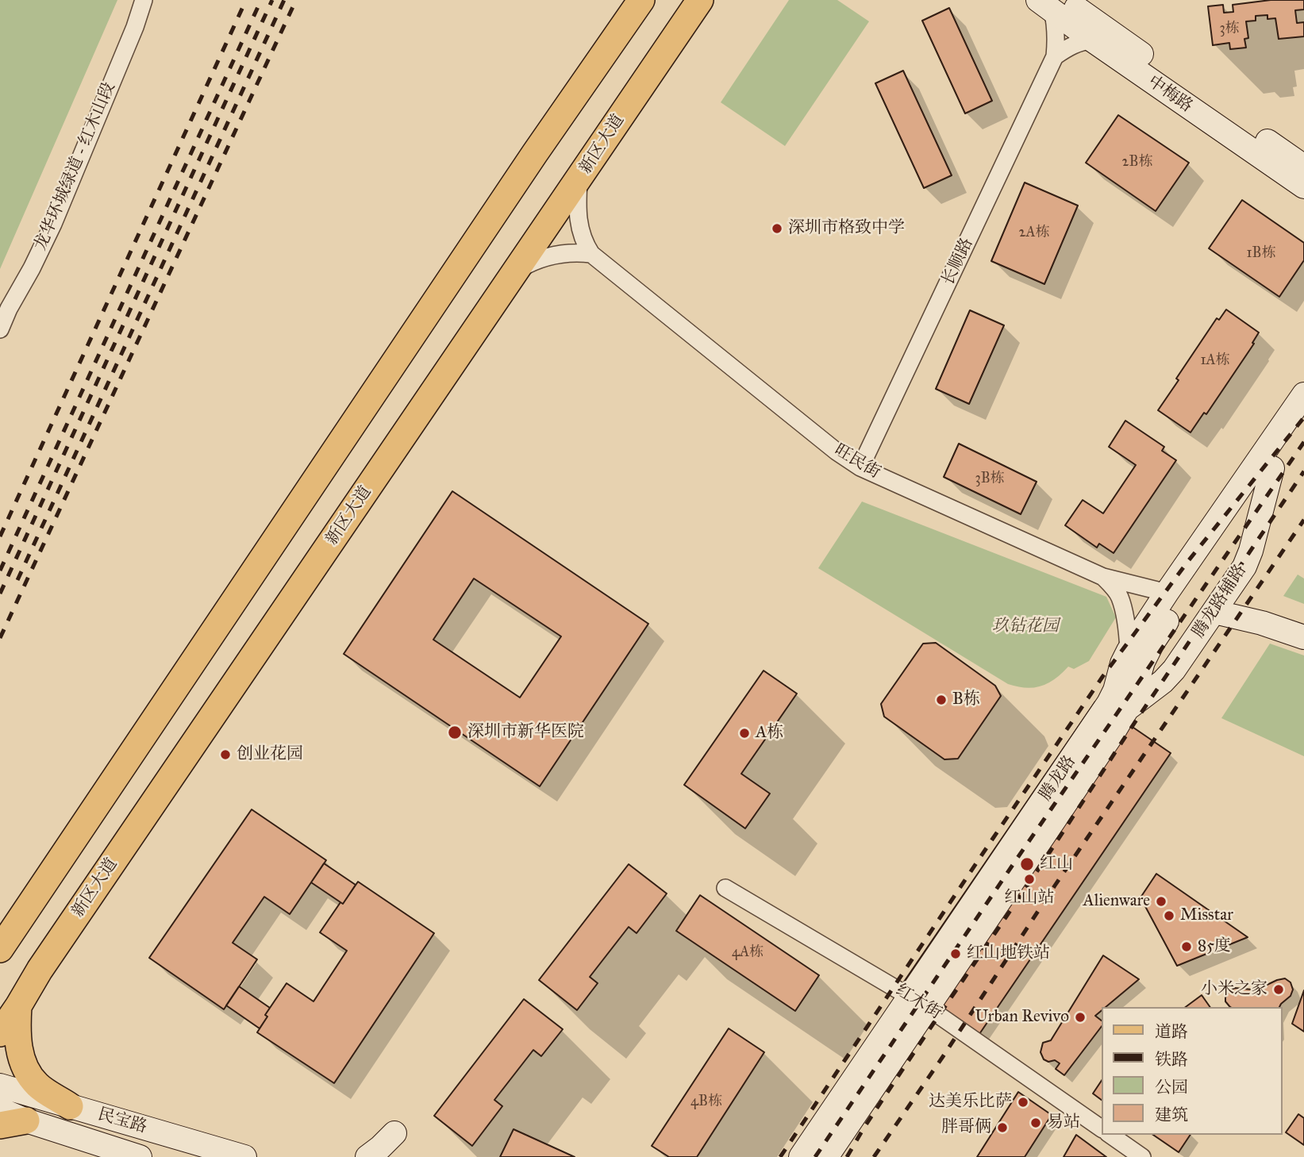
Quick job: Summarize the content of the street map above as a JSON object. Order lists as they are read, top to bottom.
{
  "streets": {
    "main road": [
      "中梅路",
      "新区大道",
      "腾龙路辅路",
      "腾龙路",
      "民宝路"
    ],
    "street": [
      "龙华环城绿道 - 红木山段",
      "长顺路",
      "旺民街",
      "红木街"
    ]
  },
  "crossings": [
    ["长顺路", "旺民街"],
    ["旺民街", "腾龙路"],
    ["腾龙路辅路", "腾龙路"],
    ["腾龙路", "红木街"]
  ],
  "parks": ["玖钻花园"],
  "places": [
    "深圳市格致中学",
    "B栋",
    "深圳市新华医院",
    "A栋",
    "创业花园",
    "红山",
    "红山站",
    "Alienware",
    "Misstar",
    "85度",
    "红山地铁站",
    "小米之家",
    "Urban Revivo",
    "达美乐比萨",
    "易站",
    "胖哥俩"
  ],
  "house_numbers": [
    "3栋",
    "2B栋",
    "2A栋",
    "1B栋",
    "1A栋",
    "3B栋",
    "4A栋",
    "4B栋"
  ],
  "legend": [
    "道路",
    "铁路",
    "公园",
    "建筑"
  ]
}
